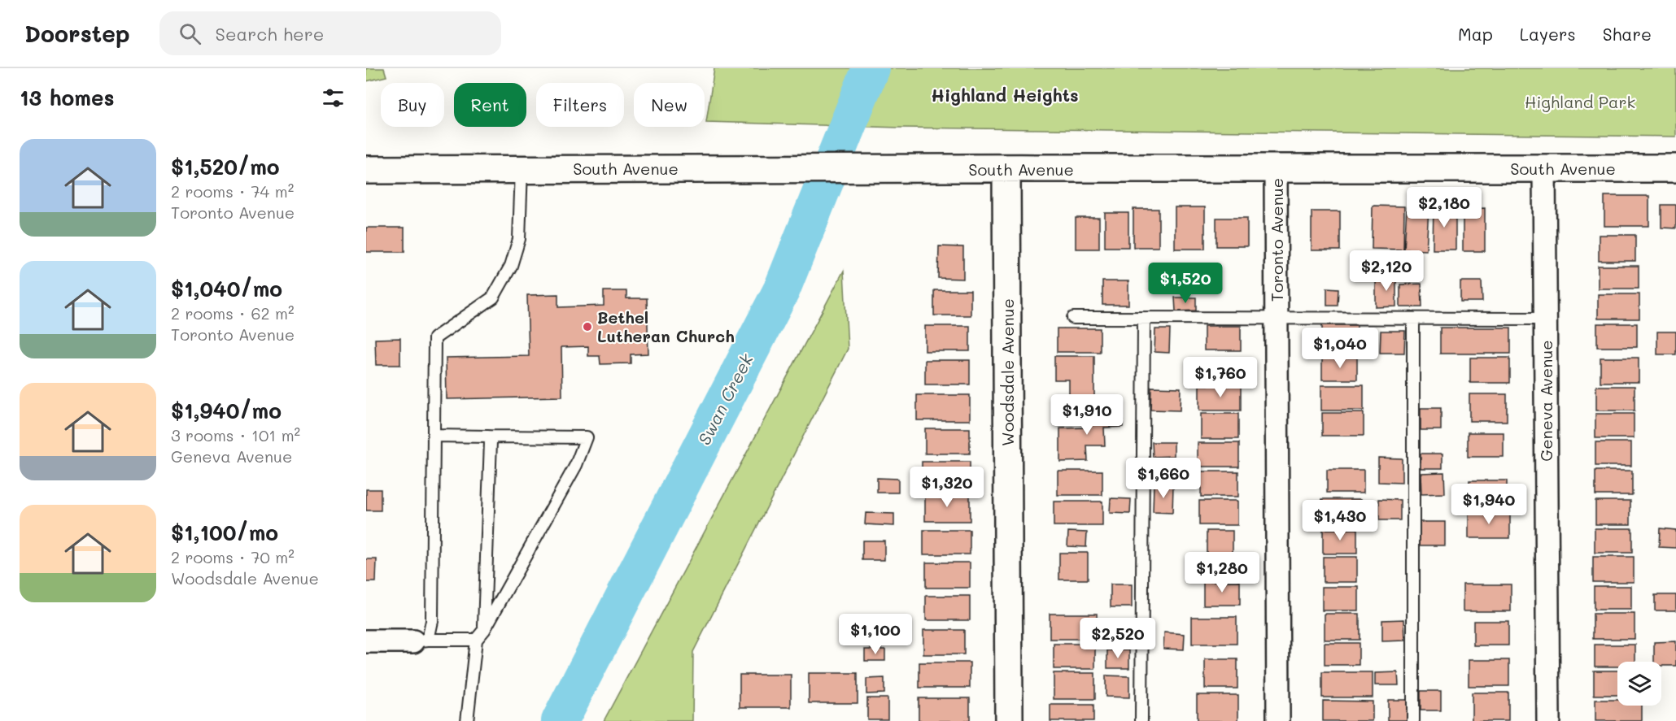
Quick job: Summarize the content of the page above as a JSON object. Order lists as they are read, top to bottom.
{
  "streets": {
    "street": [
      "South Avenue",
      "Toronto Avenue",
      "Woodsdale Avenue",
      "Geneva Avenue"
    ]
  },
  "crossings": [
    ["South Avenue", "Toronto Avenue"],
    ["South Avenue", "Woodsdale Avenue"],
    ["South Avenue", "Geneva Avenue"]
  ],
  "districts": ["Highland Heights"],
  "water": ["Swan Creek"],
  "parks": ["Highland Park"],
  "places": ["Bethel Lutheran Church"],
  "page": {
    "header": "Doorstep",
    "search": "Search here",
    "nav": ["Map", "Layers", "Share"],
    "heading": "13 homes",
    "chip": [
      "Buy",
      "Rent",
      "Filters",
      "New"
    ],
    "list": [
      {
        "name": "$1,520/mo",
        "note": "2 rooms · 74 m² · Toronto Avenue"
      },
      {
        "name": "$1,040/mo",
        "note": "2 rooms · 62 m² · Toronto Avenue"
      },
      {
        "name": "$1,940/mo",
        "note": "3 rooms · 101 m² · Geneva Avenue"
      },
      {
        "name": "$1,100/mo",
        "note": "2 rooms · 70 m² · Woodsdale Avenue"
      }
    ],
    "price": [
      "$2,180",
      "$2,120",
      "$1,520",
      "$1,040",
      "$1,760",
      "$1,910",
      "$1,660",
      "$1,320",
      "$1,940",
      "$1,430",
      "$1,280",
      "$1,100",
      "$2,520"
    ]
  }
}
